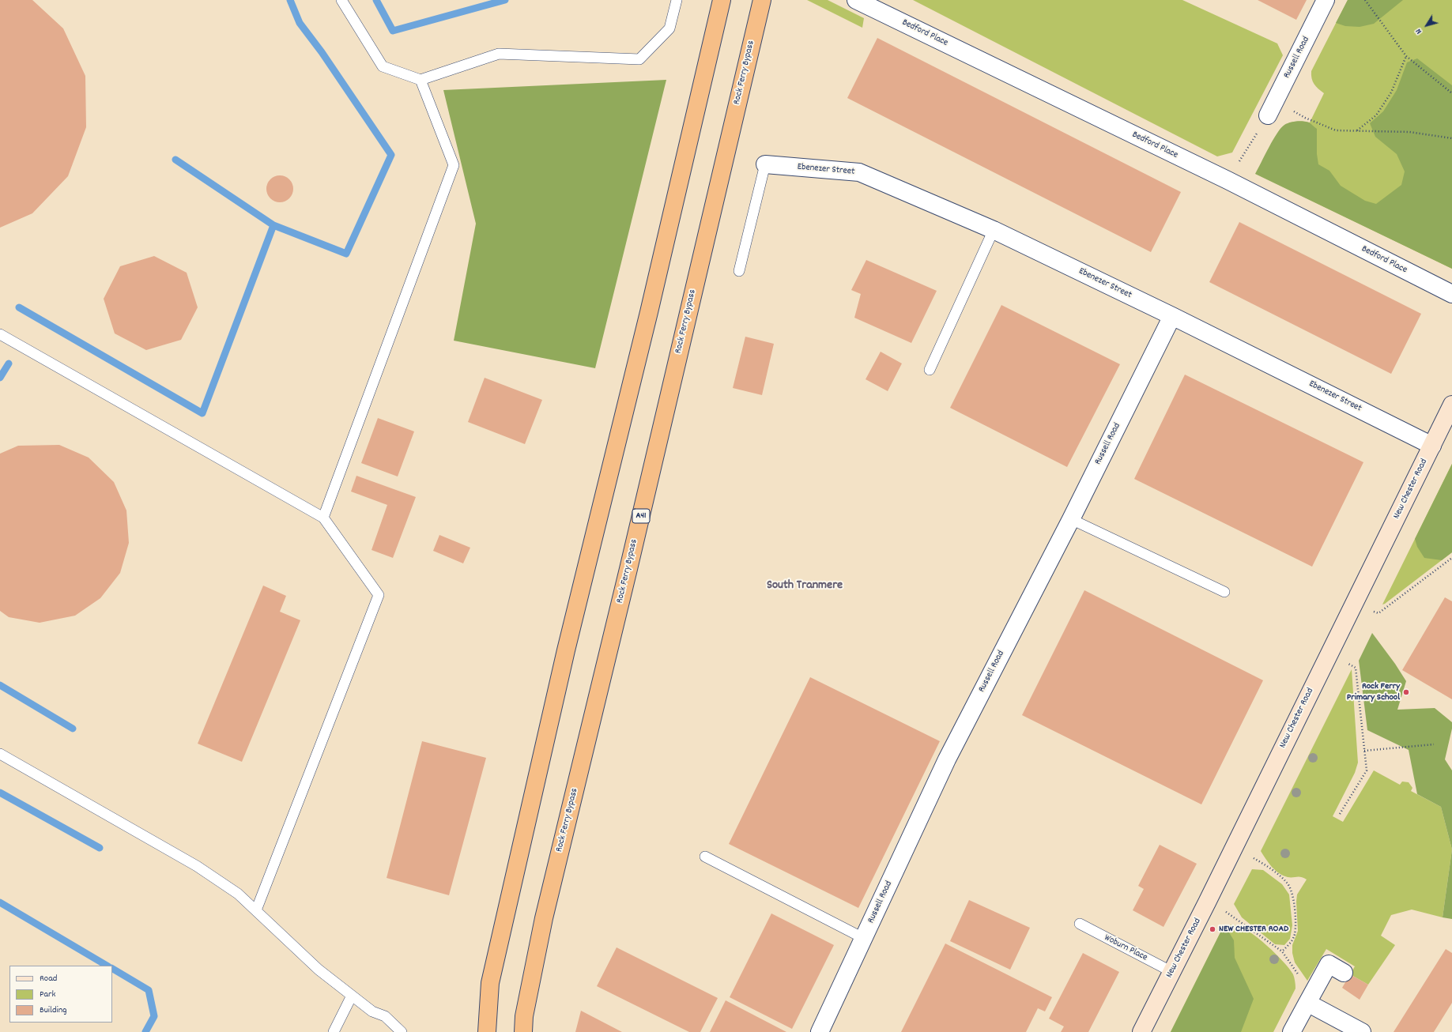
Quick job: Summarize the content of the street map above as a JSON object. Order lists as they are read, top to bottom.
{
  "streets": {
    "highway": ["Rock Ferry Bypass", "A41"],
    "main road": ["New Chester Road"],
    "street": ["Bedford Place", "Russell Road", "Ebenezer Street"],
    "lane": ["Woburn Place"]
  },
  "crossings": [
    ["Russell Road", "Ebenezer Street"],
    ["Ebenezer Street", "New Chester Road"],
    ["New Chester Road", "Woburn Place"]
  ],
  "districts": ["South Tranmere"],
  "places": ["Rock Ferry Primary School", "NEW CHESTER ROAD"],
  "legend": ["Road", "Park", "Building"],
  "north": "bottom left"
}
